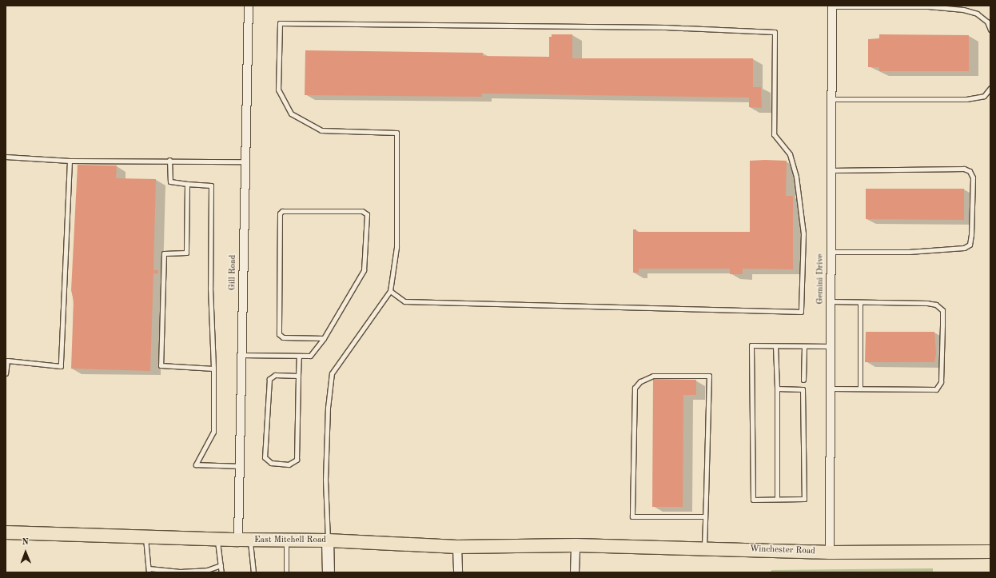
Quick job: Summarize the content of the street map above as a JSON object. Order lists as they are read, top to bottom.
{
  "streets": {
    "main road": ["East Mitchell Road", "Winchester Road"],
    "street": ["Gill Road", "Gemini Drive"]
  },
  "crossings": [
    ["Gill Road", "East Mitchell Road"],
    ["Gemini Drive", "Winchester Road"],
    ["East Mitchell Road", "Winchester Road"]
  ],
  "north": "top"
}
